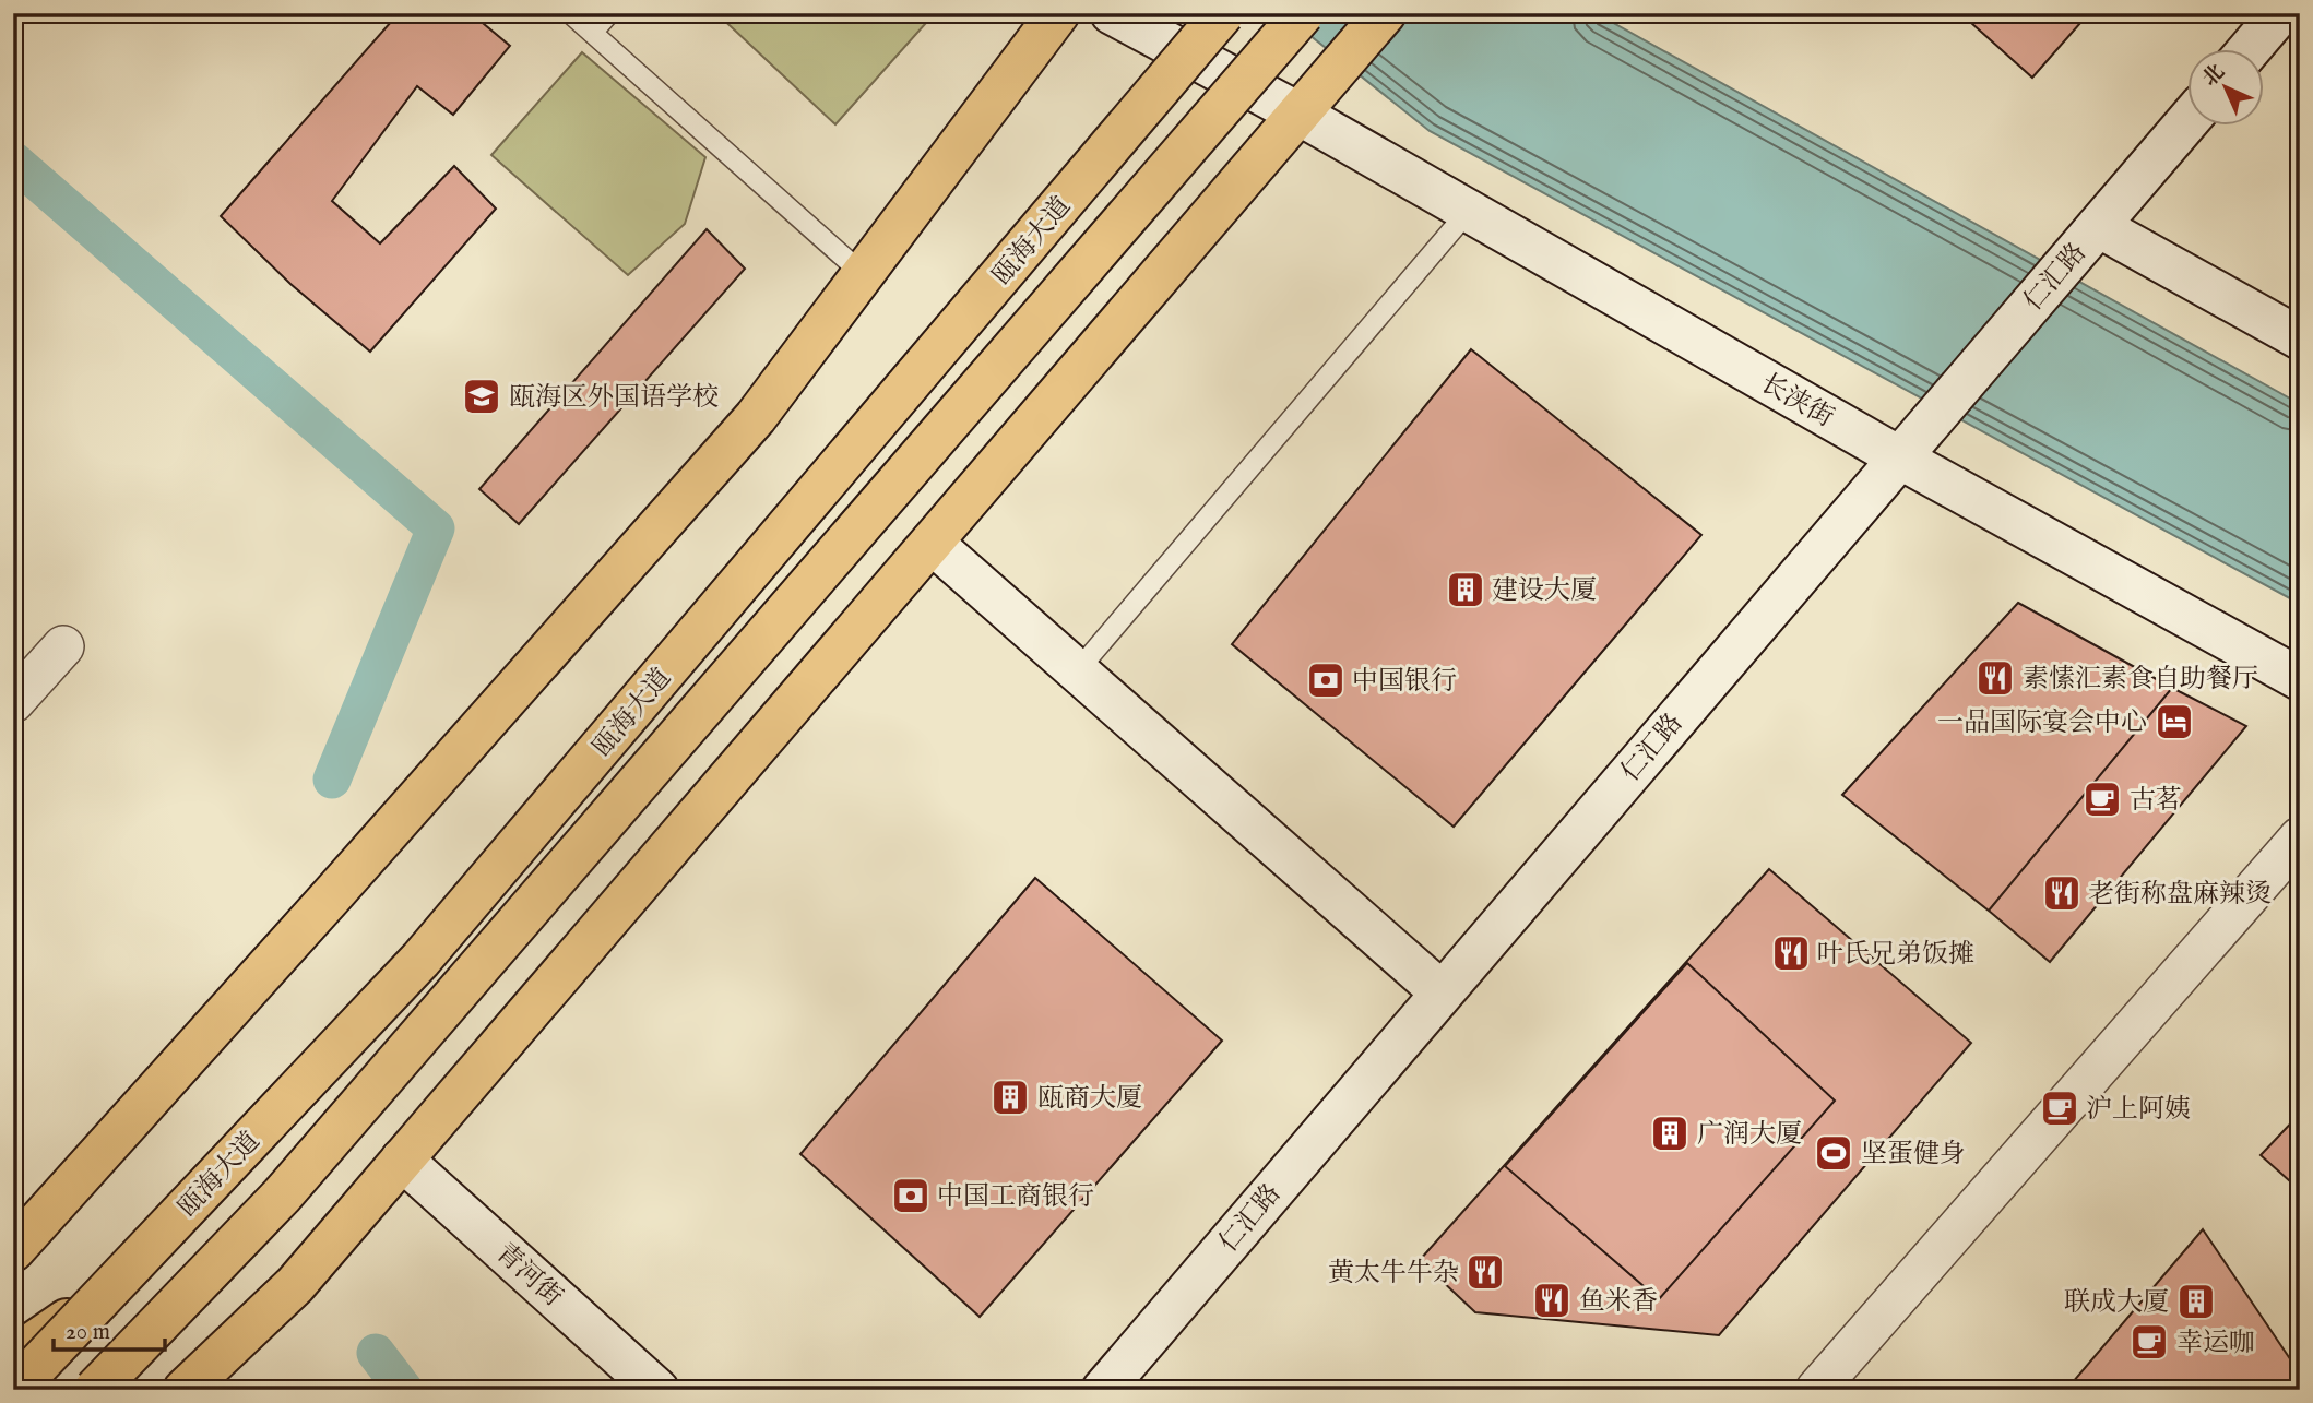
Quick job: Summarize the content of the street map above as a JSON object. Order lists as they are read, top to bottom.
{
  "streets": {
    "main road": ["瓯海大道"],
    "street": ["仁汇路", "长浃街", "青河街"]
  },
  "crossings": [
    ["仁汇路", "长浃街"]
  ],
  "places": {
    "school or university": ["瓯海区外国语学校"],
    "building": [
      "建设大厦",
      "瓯商大厦",
      "广润大厦",
      "联成大厦"
    ],
    "restaurant": [
      "素愫汇素食自助餐厅",
      "老街称盘麻辣烫",
      "叶氏兄弟饭摊",
      "黄太牛牛杂",
      "鱼米香"
    ],
    "bank": ["中国银行", "中国工商银行"],
    "hotel": ["一品国际宴会中心"],
    "cafe": ["古茗", "沪上阿姨", "幸运咖"],
    "sports": ["坚蛋健身"]
  },
  "scale_bar": "20 m",
  "north": "top left"
}
